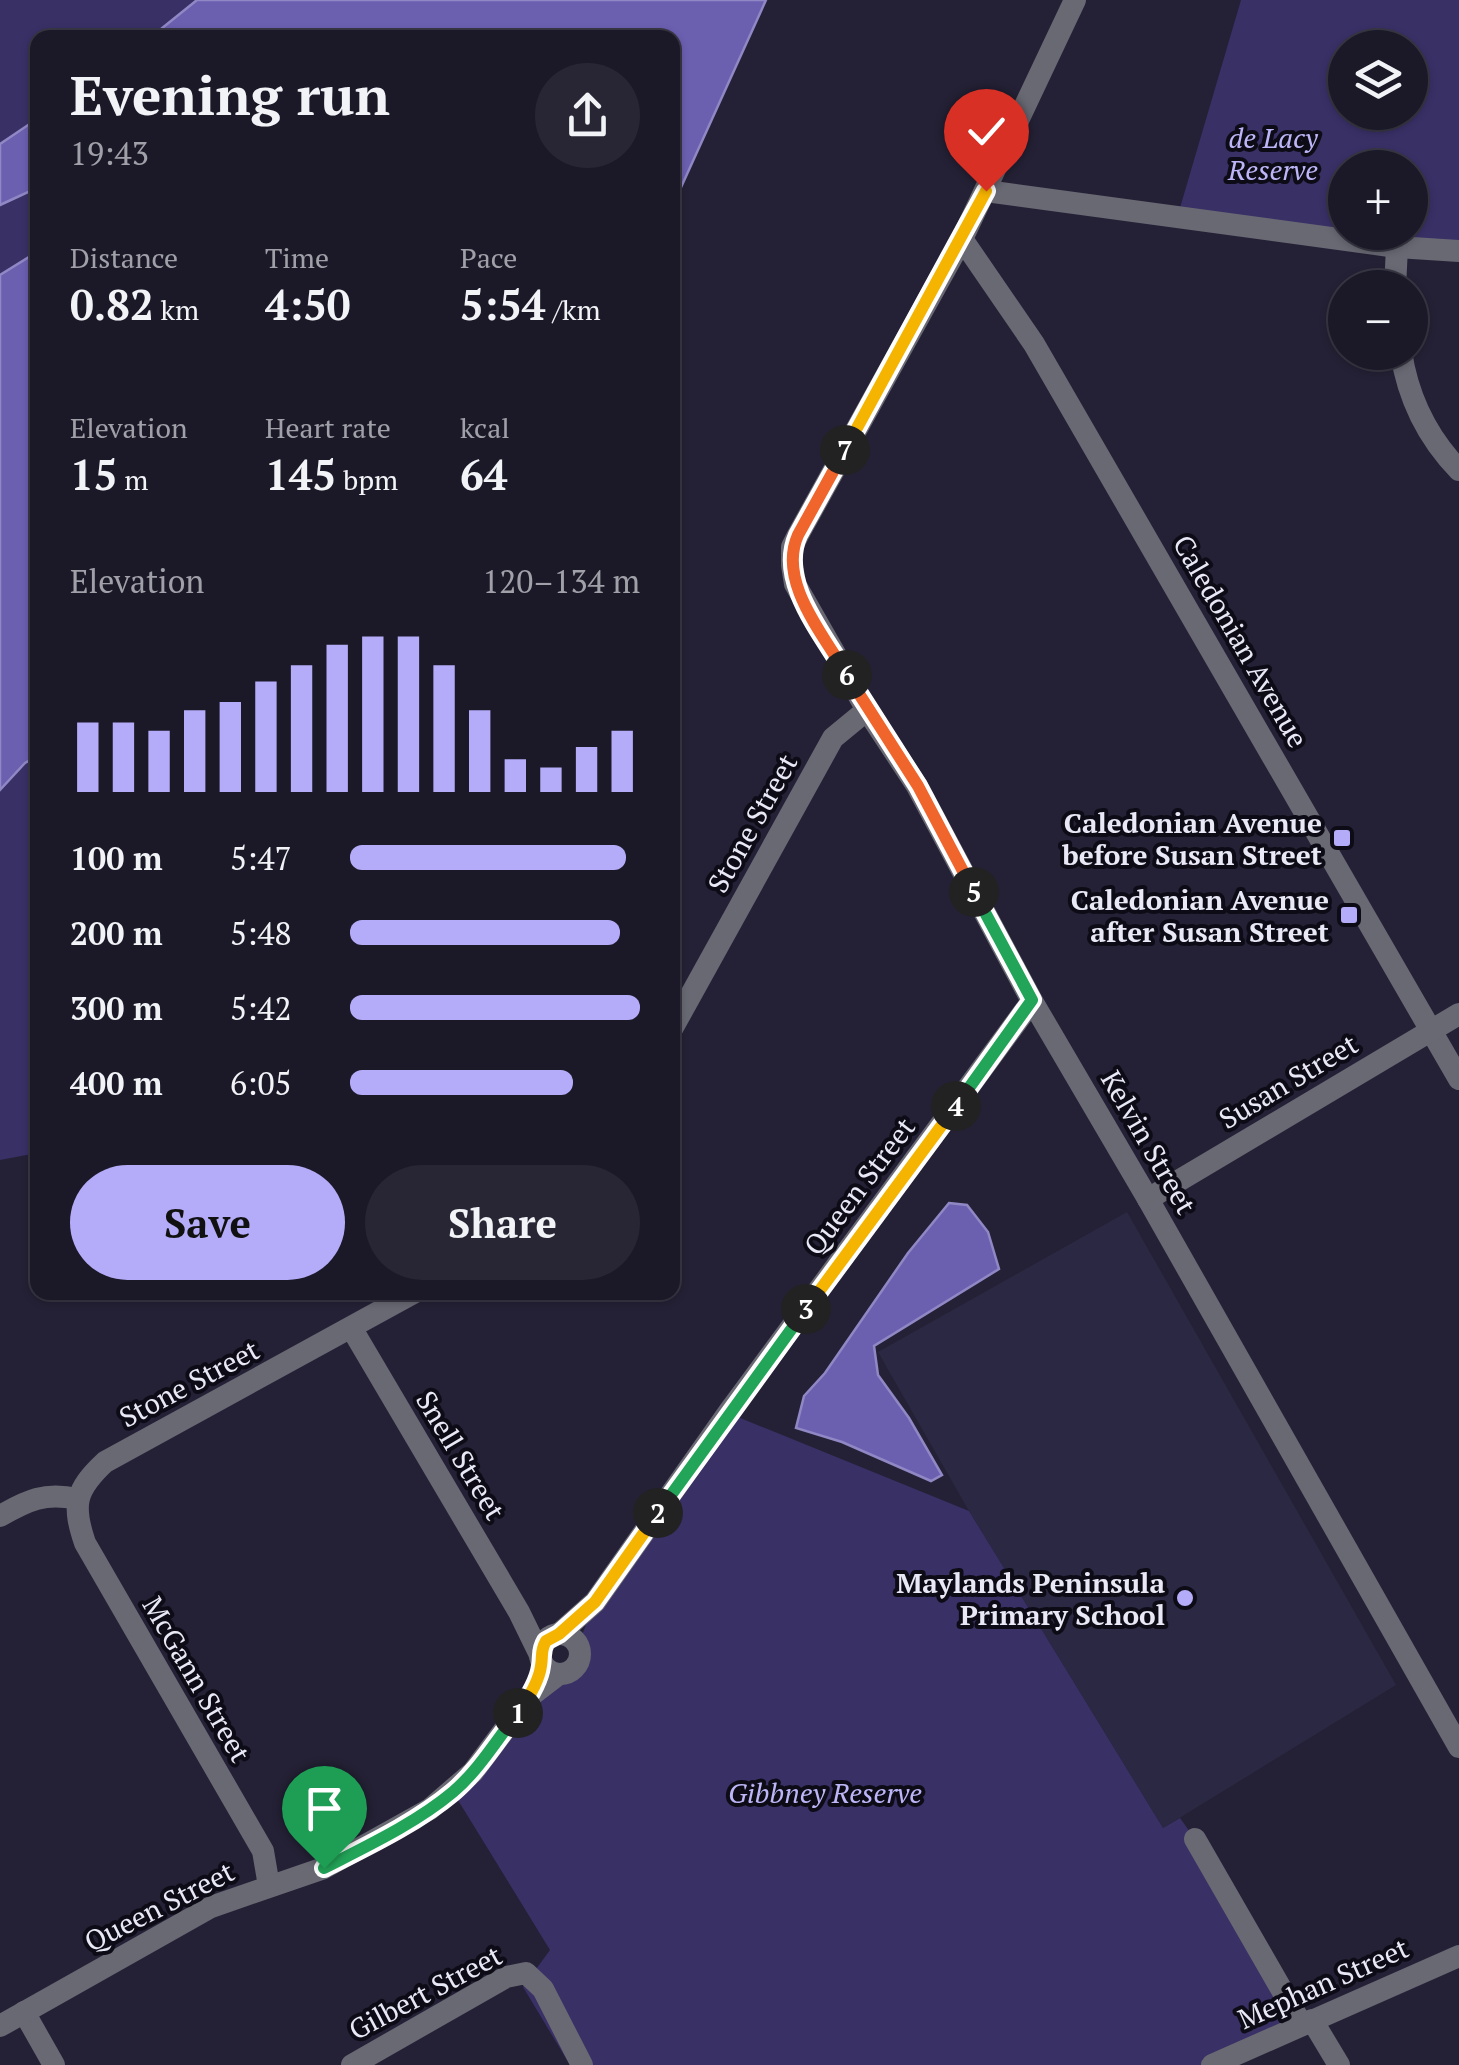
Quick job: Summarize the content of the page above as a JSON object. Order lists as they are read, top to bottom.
{
  "streets": {
    "street": [
      "Caledonian Avenue",
      "Stone Street",
      "Susan Street",
      "Kelvin Street",
      "Queen Street",
      "Snell Street",
      "McGann Street",
      "Mephan Street",
      "Gilbert Street"
    ]
  },
  "crossings": [
    ["Caledonian Avenue", "Susan Street"],
    ["Caledonian Avenue", "Kelvin Street"],
    ["Stone Street", "Kelvin Street"],
    ["Stone Street", "Snell Street"],
    ["Stone Street", "McGann Street"],
    ["Susan Street", "Kelvin Street"],
    ["Kelvin Street", "Queen Street"],
    ["Queen Street", "Snell Street"],
    ["Queen Street", "McGann Street"]
  ],
  "parks": ["de Lacy Reserve", "Gibbney Reserve"],
  "places": {
    "transit": ["Caledonian Avenue before Susan Street", "Caledonian Avenue after Susan Street"],
    "other": ["Maylands Peninsula Primary School"]
  },
  "page": {
    "map_buttons": ["+", "−"],
    "heading": ["Evening run", "19:43"],
    "stats": [
      ["Distance", "0.82 km"],
      ["Time", "4:50"],
      ["Pace", "5:54 /km"],
      ["Elevation", "15 m"],
      ["Heart rate", "145 bpm"],
      ["kcal", "64"]
    ],
    "pins": [
      "7",
      "6",
      "5",
      "4",
      "3",
      "2",
      "1"
    ],
    "chart": ["Elevation", "120–134 m"],
    "list": [
      {
        "name": "100 m",
        "note": "5:47"
      },
      {
        "name": "200 m",
        "note": "5:48"
      },
      {
        "name": "300 m",
        "note": "5:42"
      },
      {
        "name": "400 m",
        "note": "6:05"
      }
    ],
    "buttons": ["Save", "Share"]
  }
}
